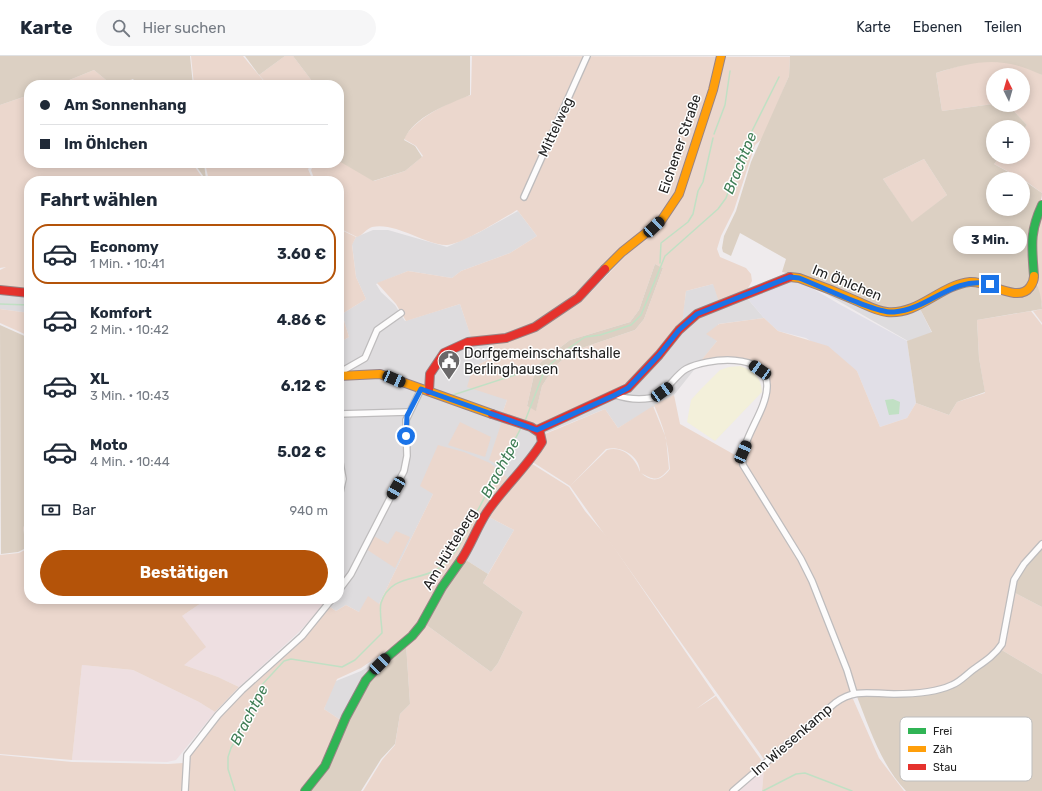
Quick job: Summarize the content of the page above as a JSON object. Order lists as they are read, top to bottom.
{
  "streets": {
    "main road": ["Eichener Straße", "Im Öhlchen", "Am Hütteberg"],
    "street": ["Mittelweg", "Im Wiesenkamp"]
  },
  "crossings": [
    ["Im Öhlchen", "Am Hütteberg"]
  ],
  "water": ["Brachtpe"],
  "places": {
    "public building": ["Dorfgemeinschaftshalle Berlinghausen"]
  },
  "legend": ["Frei", "Zäh", "Stau"],
  "north": "top",
  "page": {
    "header": "Karte",
    "search": "Hier suchen",
    "nav": ["Karte", "Ebenen", "Teilen"],
    "map_buttons": ["+", "−"],
    "banner": ["Am Sonnenhang", "Im Öhlchen"],
    "heading": "Fahrt wählen",
    "list": [
      {
        "name": "Economy",
        "note": "1 Min. · 10:41",
        "value": "3.60 €"
      },
      {
        "name": "Komfort",
        "note": "2 Min. · 10:42",
        "value": "4.86 €"
      },
      {
        "name": "XL",
        "note": "3 Min. · 10:43",
        "value": "6.12 €"
      },
      {
        "name": "Moto",
        "note": "4 Min. · 10:44",
        "value": "5.02 €"
      }
    ],
    "bubble": "3 Min.",
    "pay": ["Bar", "940 m"],
    "buttons": "Bestätigen"
  }
}
